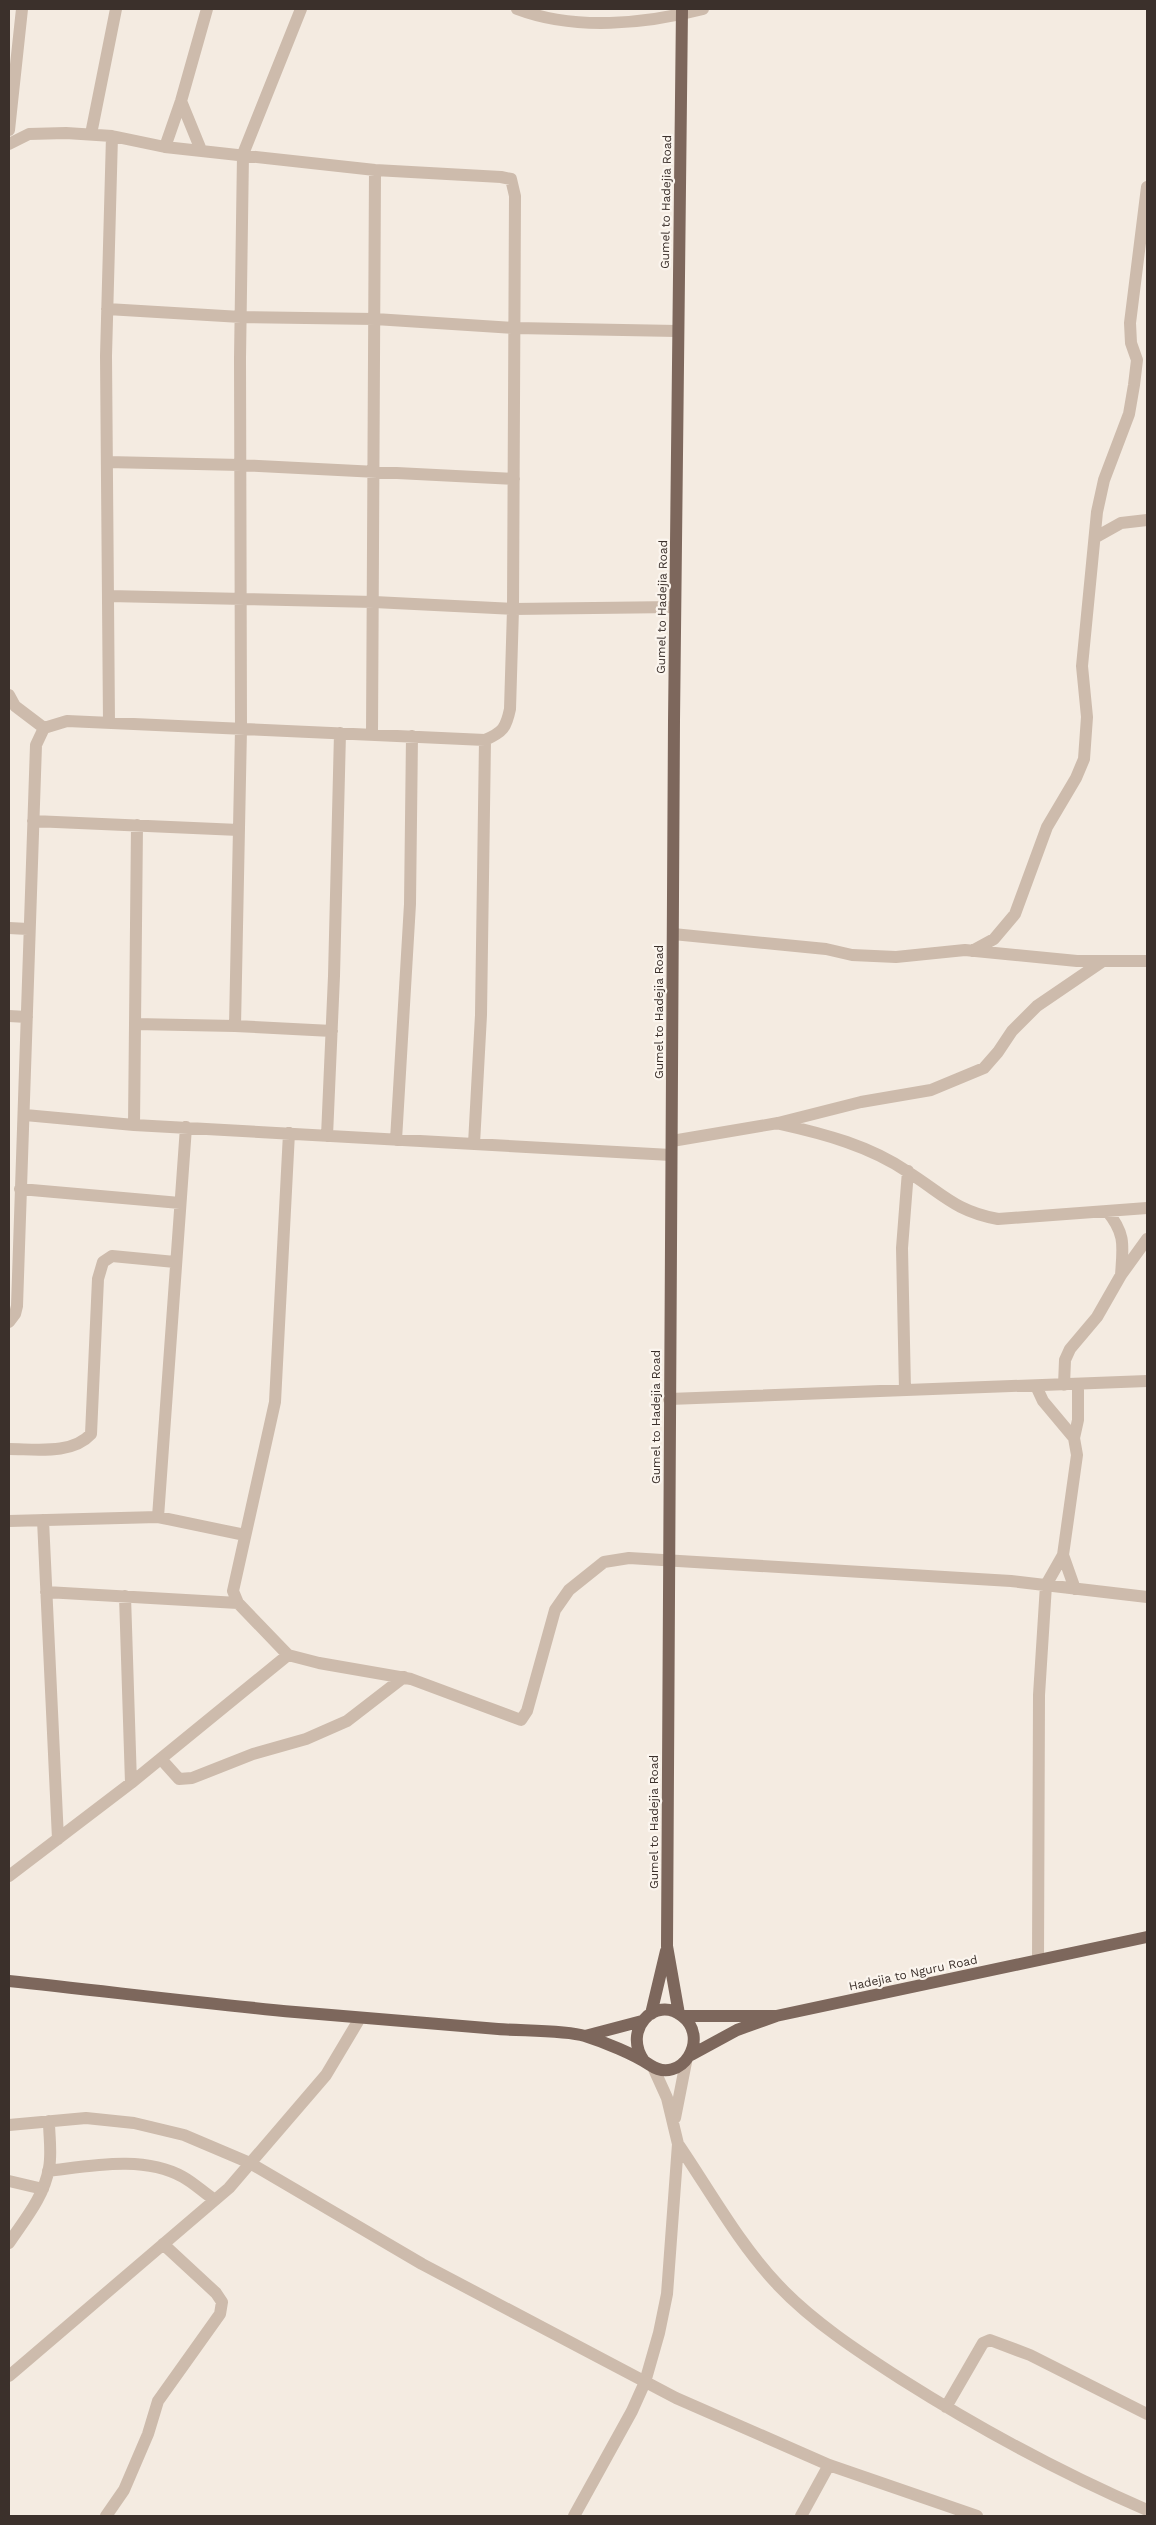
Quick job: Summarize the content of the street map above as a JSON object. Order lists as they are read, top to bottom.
{
  "streets": {
    "main road": ["Gumel to Hadejia Road", "Hadejia to Nguru Road"]
  },
  "crossings": [
    ["Gumel to Hadejia Road", "Hadejia to Nguru Road"]
  ]
}
